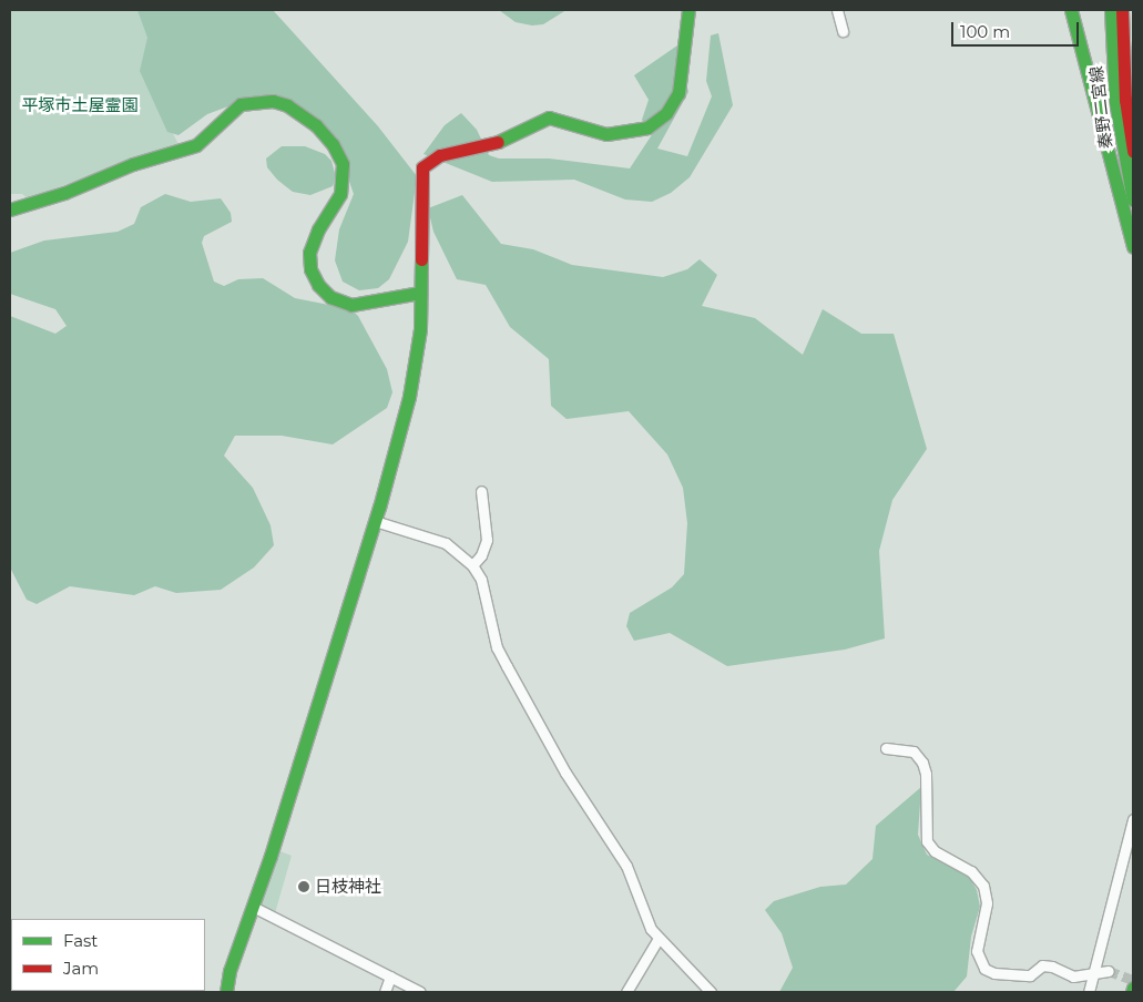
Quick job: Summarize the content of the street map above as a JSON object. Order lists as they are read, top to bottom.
{
  "streets": {
    "main road": ["秦野二宮線"]
  },
  "parks": ["平塚市土屋霊園"],
  "places": ["日枝神社"],
  "legend": ["Fast", "Jam"],
  "scale_bar": "100 m"
}
